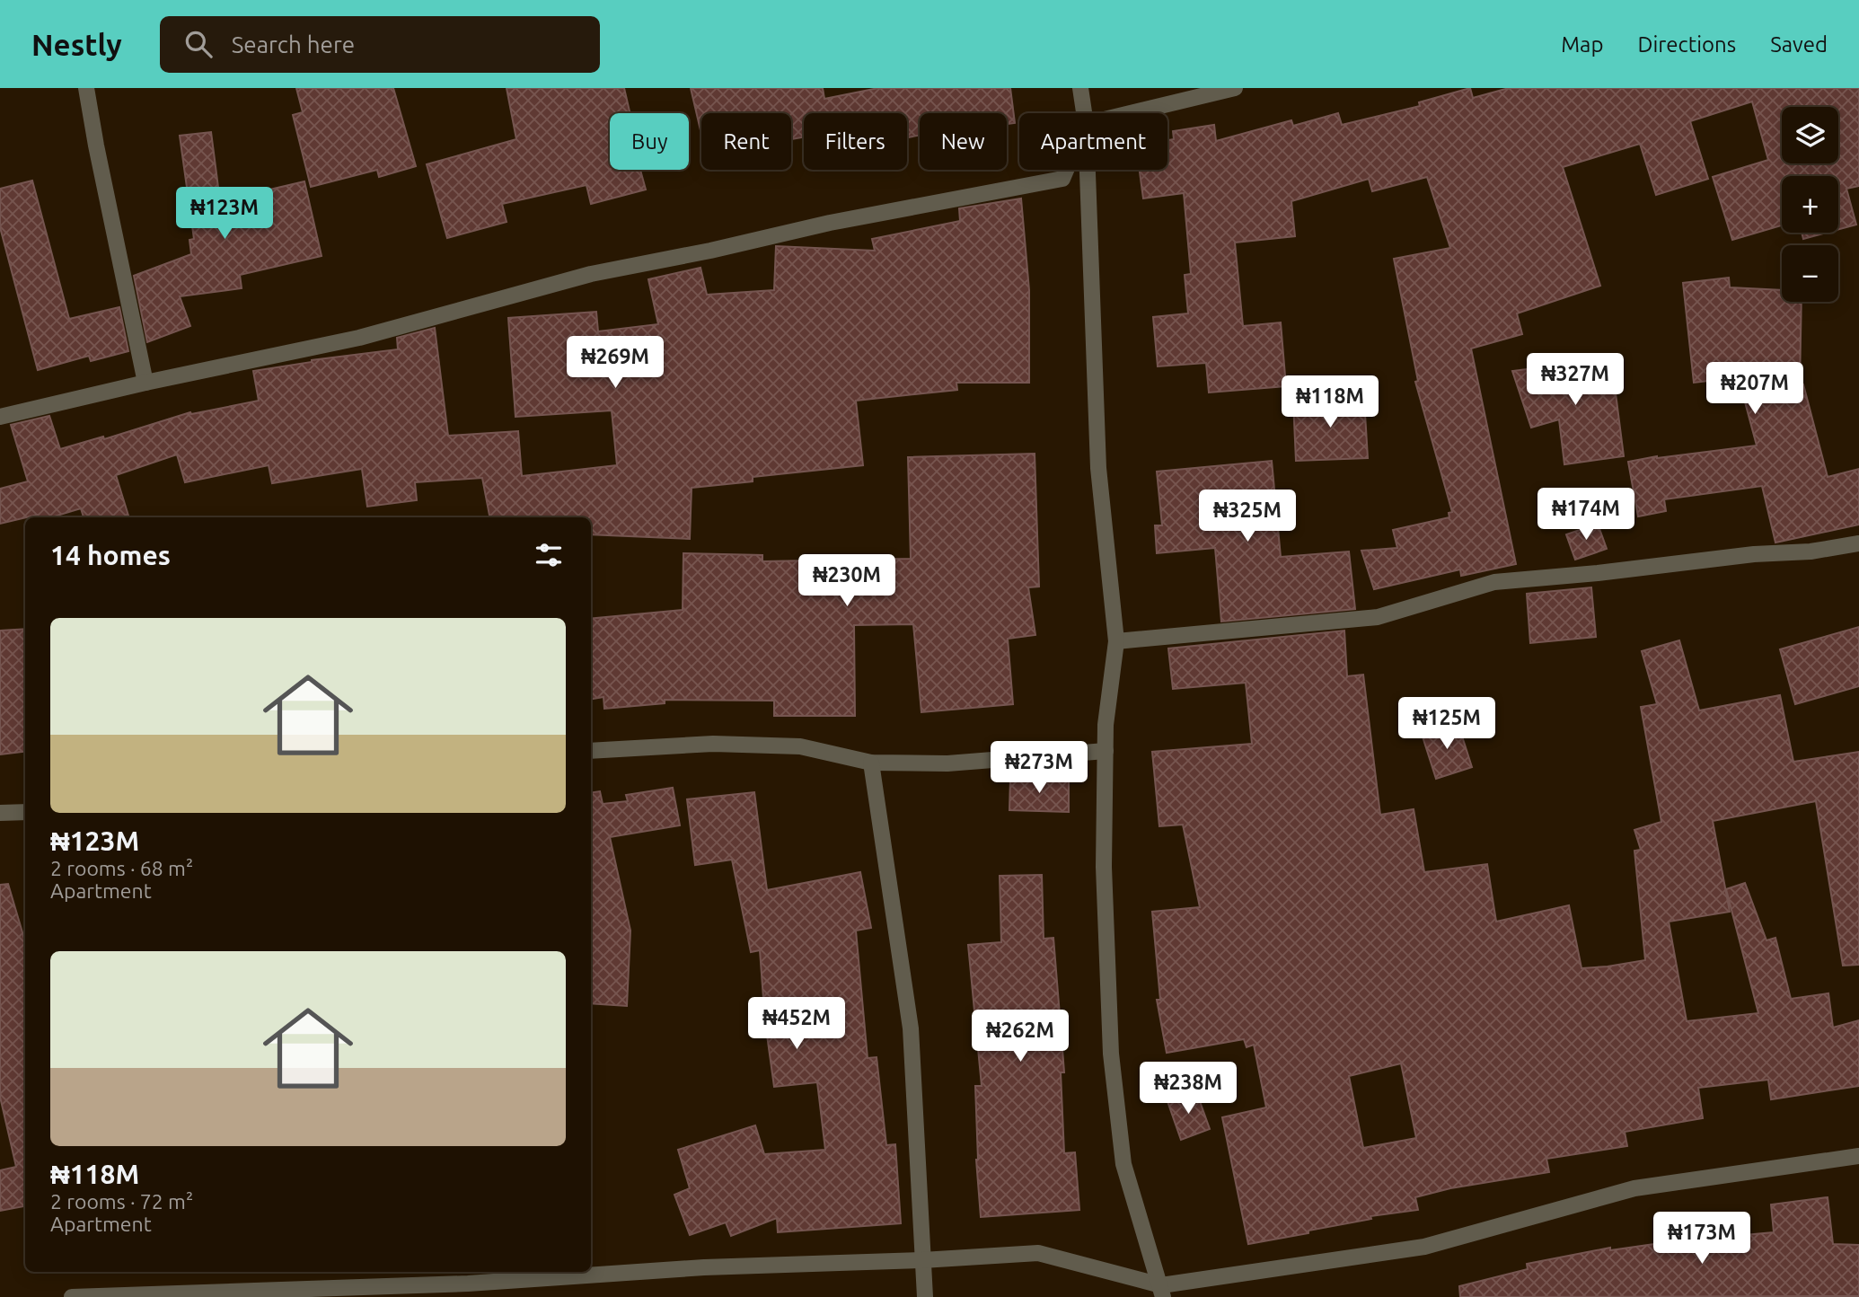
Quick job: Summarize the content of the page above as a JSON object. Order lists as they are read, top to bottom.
{
  "page": {
    "header": "Nestly",
    "search": "Search here",
    "nav": ["Map", "Directions", "Saved"],
    "map_buttons": ["+", "−"],
    "chip": [
      "Buy",
      "Rent",
      "Filters",
      "New",
      "Apartment"
    ],
    "price": [
      "₦123M",
      "₦269M",
      "₦327M",
      "₦207M",
      "₦118M",
      "₦174M",
      "₦325M",
      "₦230M",
      "₦125M",
      "₦273M",
      "₦452M",
      "₦262M",
      "₦238M",
      "₦173M"
    ],
    "heading": "14 homes",
    "list": [
      {
        "name": "₦123M",
        "note": "2 rooms · 68 m² · Apartment"
      },
      {
        "name": "₦118M",
        "note": "2 rooms · 72 m² · Apartment"
      }
    ]
  }
}
